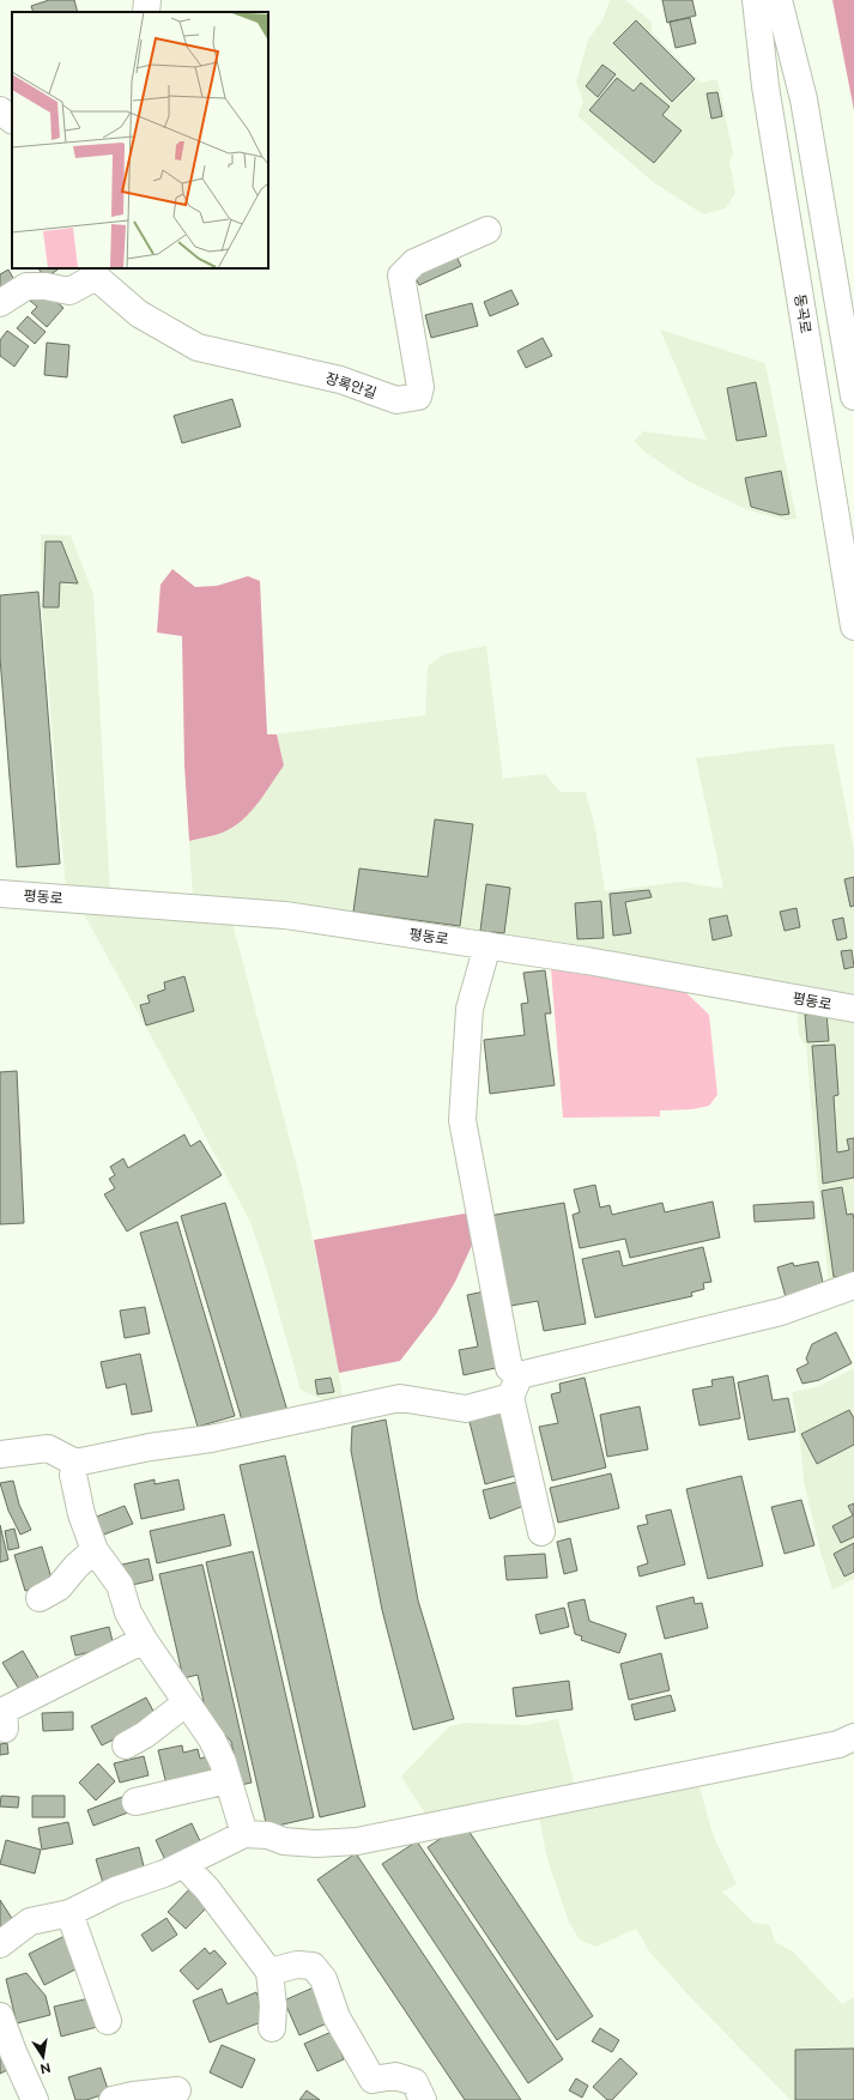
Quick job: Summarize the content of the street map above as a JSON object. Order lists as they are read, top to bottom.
{
  "streets": {
    "street": ["동곡로", "장록안길", "평동로"]
  },
  "north": "bottom"
}
